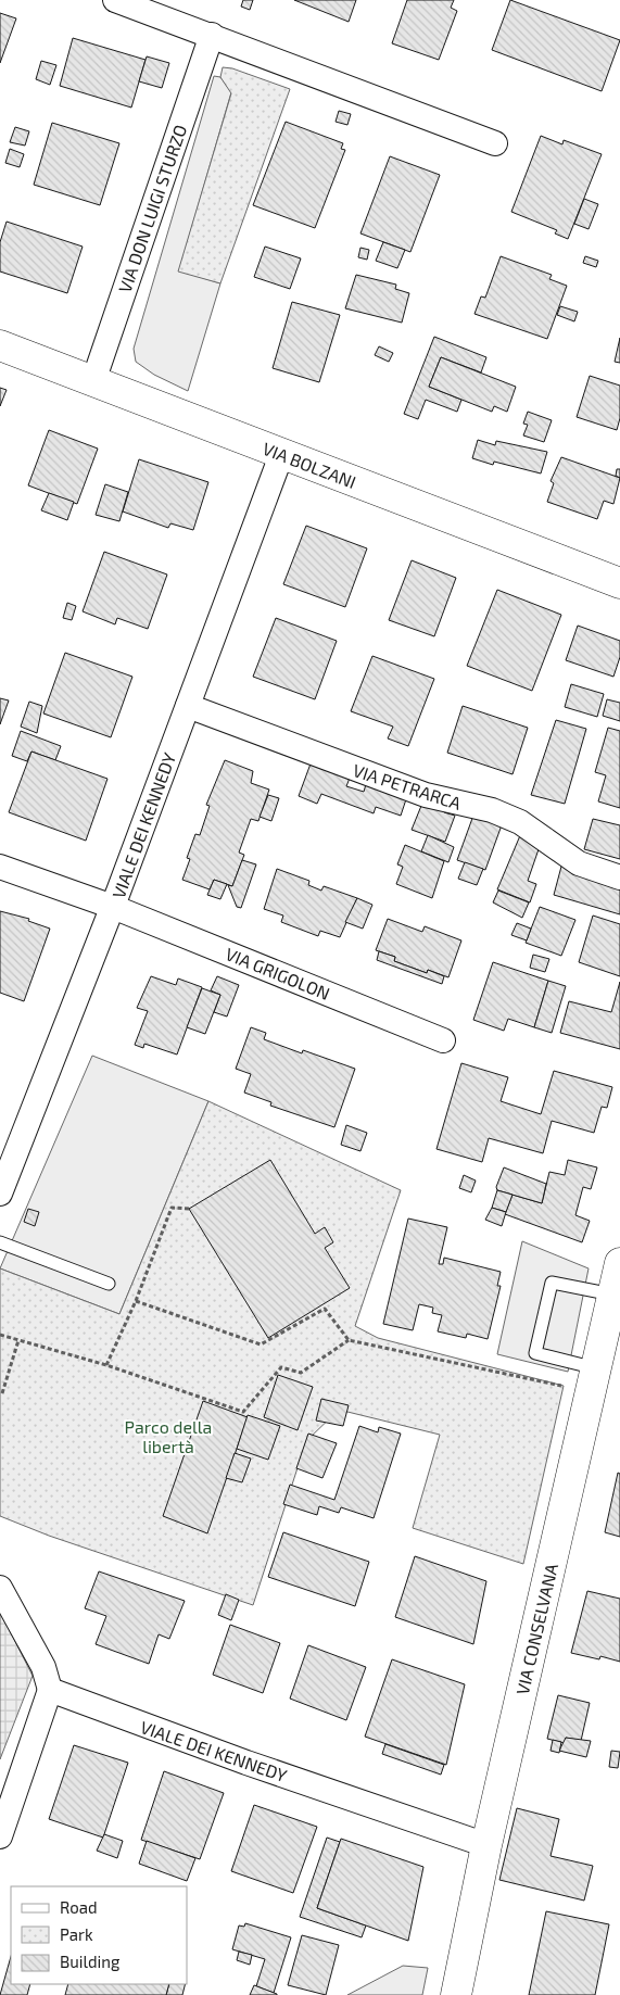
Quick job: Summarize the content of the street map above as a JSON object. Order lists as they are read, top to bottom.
{
  "streets": {
    "main road": ["VIA BOLZANI", "VIA CONSELVANA"],
    "street": [
      "VIA DON LUIGI STURZO",
      "VIA PETRARCA",
      "VIALE DEI KENNEDY",
      "VIA GRIGOLON"
    ]
  },
  "crossings": [
    ["VIA DON LUIGI STURZO", "VIA BOLZANI"],
    ["VIA BOLZANI", "VIALE DEI KENNEDY"],
    ["VIA PETRARCA", "VIALE DEI KENNEDY"],
    ["VIALE DEI KENNEDY", "VIA GRIGOLON"],
    ["VIALE DEI KENNEDY", "VIA CONSELVANA"]
  ],
  "parks": ["Parco della libertà"],
  "legend": ["Road", "Park", "Building"]
}
